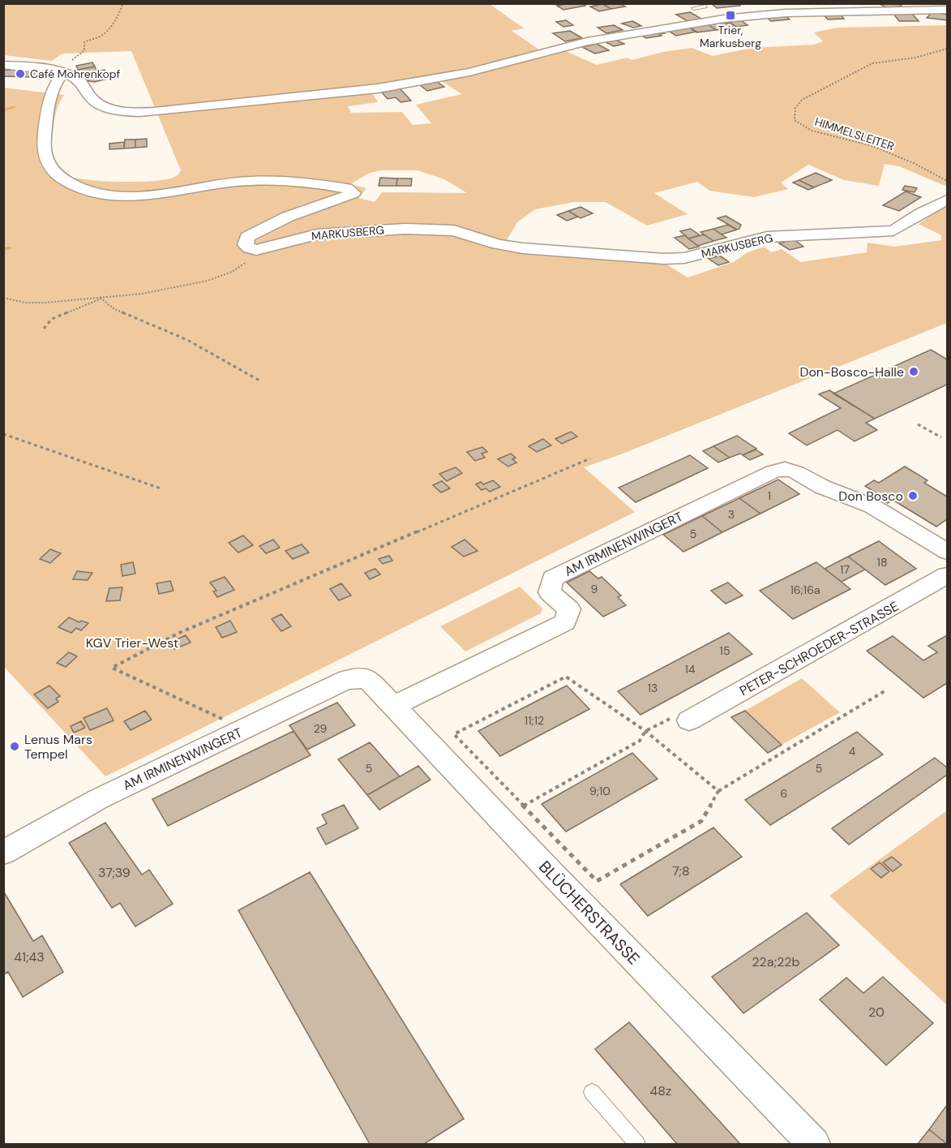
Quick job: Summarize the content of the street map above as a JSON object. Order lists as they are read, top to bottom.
{
  "streets": {
    "street": [
      "MARKUSBERG",
      "AM IRMINENWINGERT",
      "PETER-SCHROEDER-STRASSE",
      "BLÜCHERSTRASSE"
    ],
    "path": ["HIMMELSLEITER"]
  },
  "crossings": [
    ["AM IRMINENWINGERT", "BLÜCHERSTRASSE"]
  ],
  "parks": ["KGV Trier-West"],
  "places": {
    "transit": ["Trier, Markusberg"],
    "other": [
      "Café Mohrenkopf",
      "Don-Bosco-Halle",
      "Don Bosco",
      "Lenus Mars Tempel"
    ]
  },
  "house_numbers": [
    "1",
    "3",
    "5",
    "18",
    "17",
    "9",
    "16;16a",
    "15",
    "14",
    "13",
    "11;12",
    "29",
    "4",
    "5",
    "5",
    "9;10",
    "6",
    "7;8",
    "37;39",
    "41;43",
    "22a;22b",
    "20",
    "48z"
  ]
}
